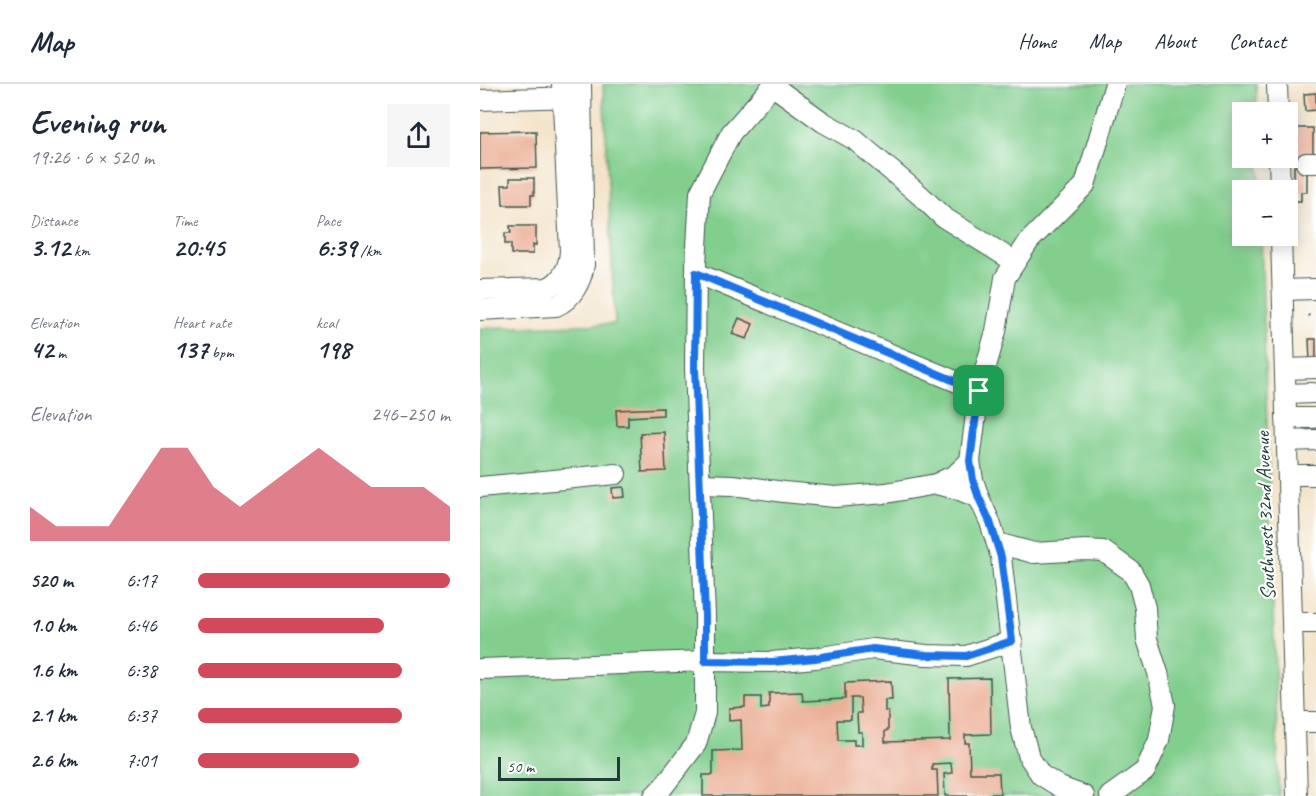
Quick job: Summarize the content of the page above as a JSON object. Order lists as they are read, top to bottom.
{
  "streets": {
    "street": ["Southwest 32nd Avenue"]
  },
  "scale_bar": "50 m",
  "page": {
    "header": "Map",
    "nav": [
      "Home",
      "Map",
      "About",
      "Contact"
    ],
    "heading": ["Evening run", "19:26 · 6 × 520 m"],
    "map_buttons": ["+", "−"],
    "stats": [
      ["Distance", "3.12 km"],
      ["Time", "20:45"],
      ["Pace", "6:39 /km"],
      ["Elevation", "42 m"],
      ["Heart rate", "137 bpm"],
      ["kcal", "198"]
    ],
    "chart": ["Elevation", "246–250 m"],
    "list": [
      {
        "name": "520 m",
        "note": "6:17"
      },
      {
        "name": "1.0 km",
        "note": "6:46"
      },
      {
        "name": "1.6 km",
        "note": "6:38"
      },
      {
        "name": "2.1 km",
        "note": "6:37"
      },
      {
        "name": "2.6 km",
        "note": "7:01"
      }
    ],
    "scale": "50 m"
  }
}
